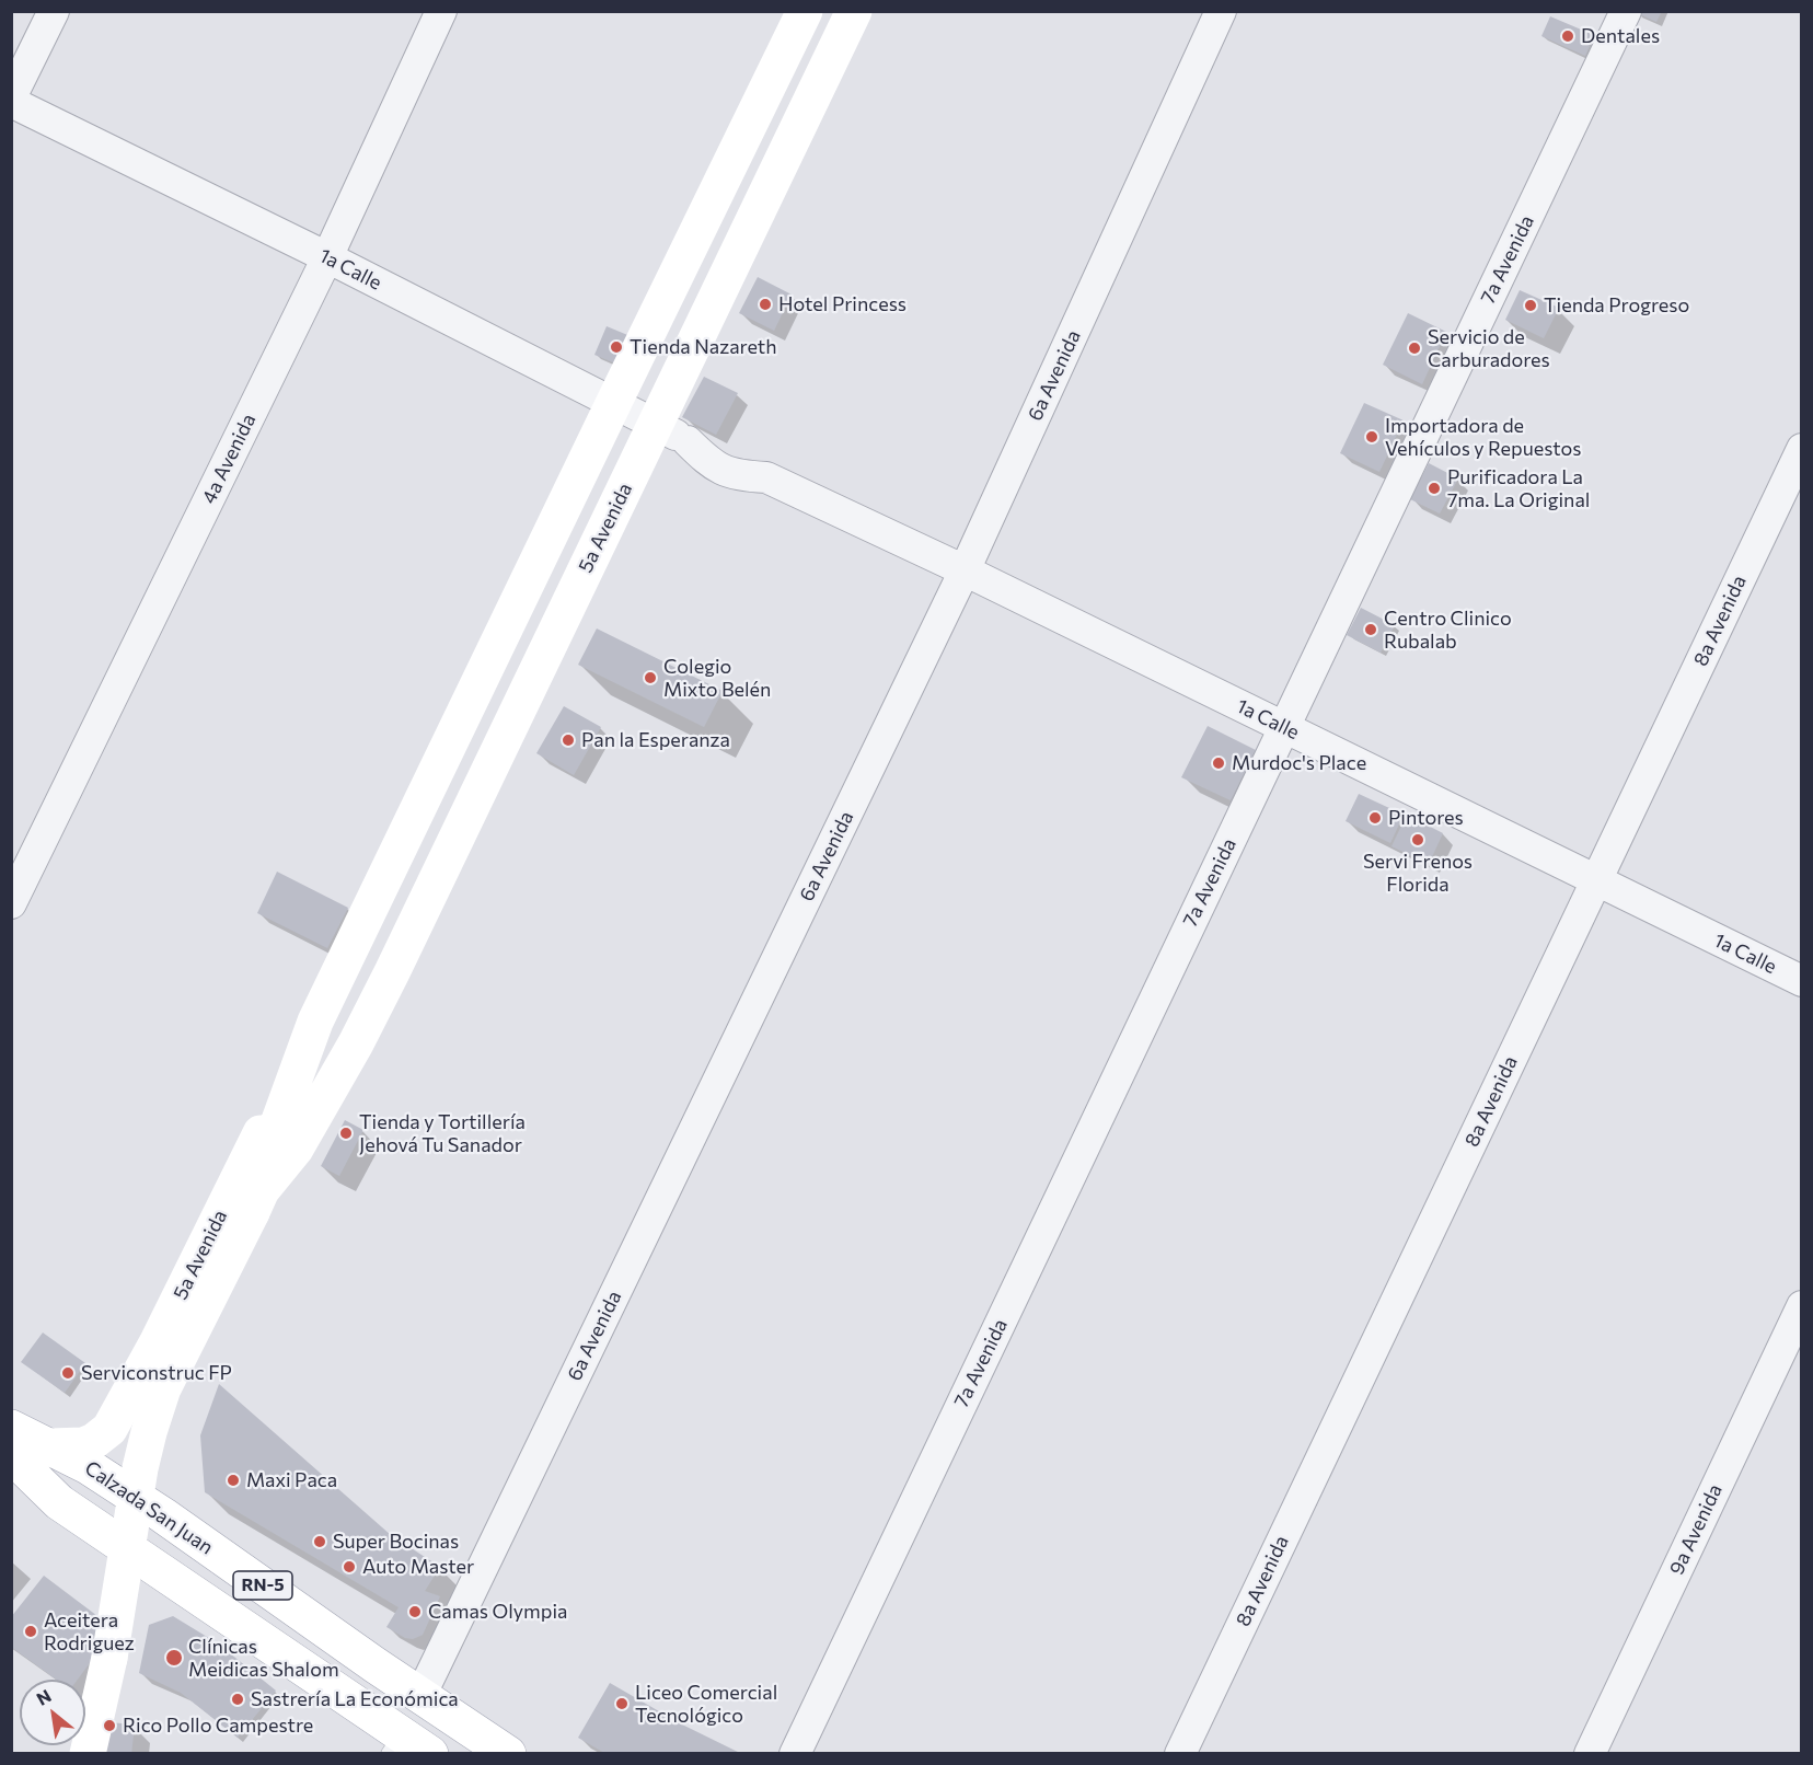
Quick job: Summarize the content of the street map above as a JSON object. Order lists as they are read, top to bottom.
{
  "streets": {
    "main road": ["5a Avenida", "Calzada San Juan", "RN-5"],
    "street": [
      "7a Avenida",
      "1a Calle",
      "6a Avenida",
      "4a Avenida",
      "8a Avenida",
      "9a Avenida"
    ]
  },
  "crossings": [
    ["7a Avenida", "1a Calle"],
    ["1a Calle", "6a Avenida"],
    ["1a Calle", "4a Avenida"],
    ["1a Calle", "5a Avenida"],
    ["1a Calle", "8a Avenida"],
    ["6a Avenida", "Calzada San Juan"],
    ["5a Avenida", "Calzada San Juan"]
  ],
  "places": [
    "Dentales",
    "Hotel Princess",
    "Tienda Progreso",
    "Tienda Nazareth",
    "Servicio de Carburadores",
    "Importadora de Vehículos y Repuestos",
    "Purificadora La 7ma. La Original",
    "Centro Clinico Rubalab",
    "Colegio Mixto Belén",
    "Pan la Esperanza",
    "Murdoc's Place",
    "Pintores",
    "Servi Frenos Florida",
    "Tienda y Tortillería Jehová Tu Sanador",
    "Serviconstruc FP",
    "Maxi Paca",
    "Super Bocinas",
    "Auto Master",
    "Camas Olympia",
    "Aceitera Rodriguez",
    "Clínicas Meidicas Shalom",
    "Sastrería La Económica",
    "Liceo Comercial Tecnológico",
    "Rico Pollo Campestre"
  ],
  "north": "top left"
}
